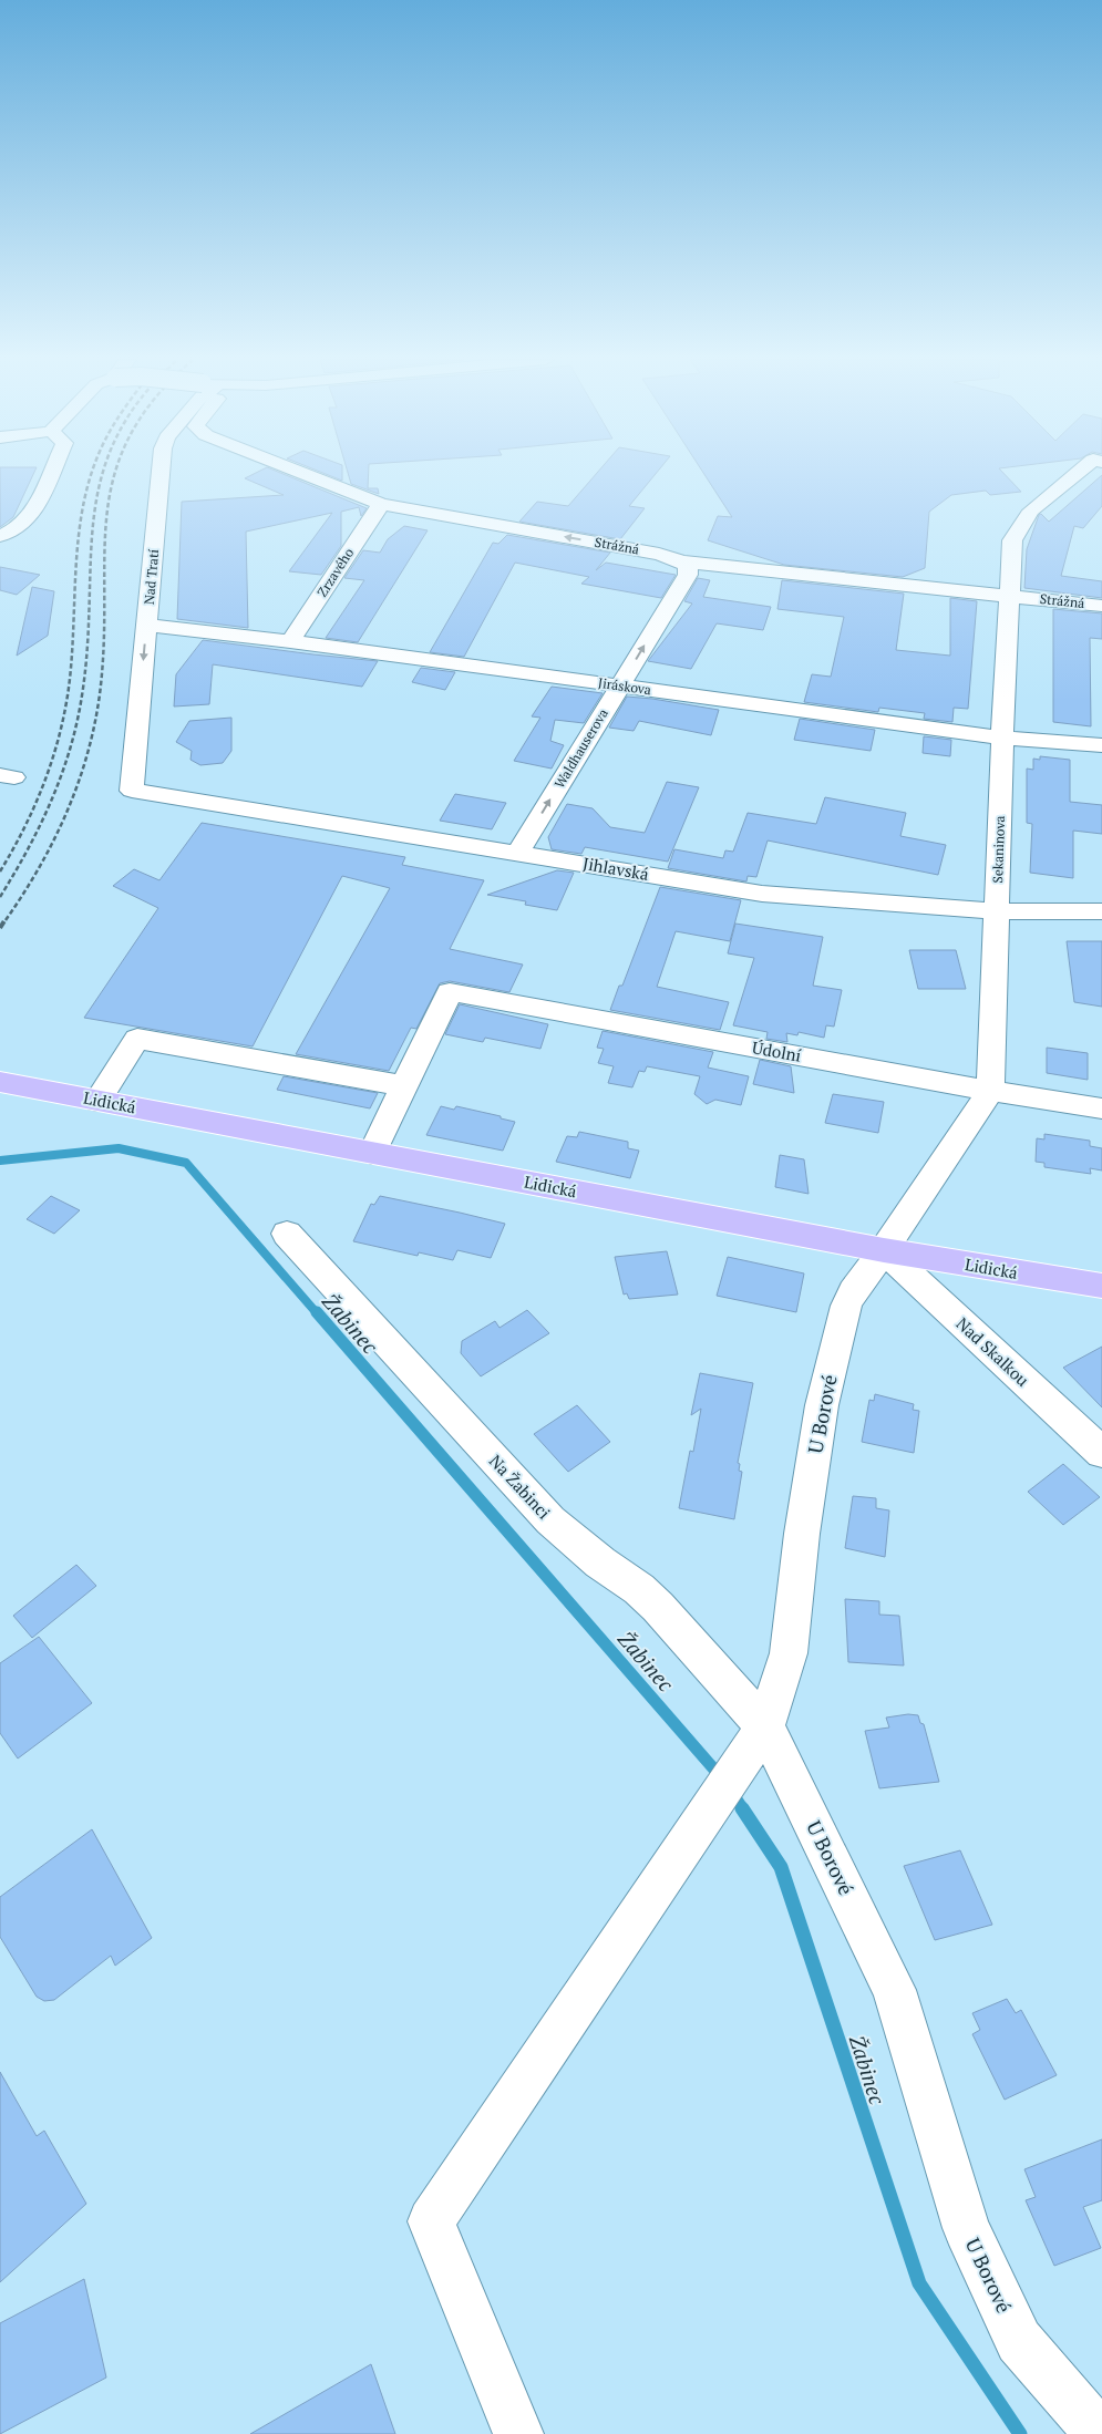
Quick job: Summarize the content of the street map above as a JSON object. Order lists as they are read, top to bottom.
{
  "streets": {
    "main road": ["Lidická"],
    "street": [
      "Strážná",
      "Zrzavého",
      "Nad Tratí",
      "Jiráskova",
      "Waldhauserova",
      "Sekaninova",
      "Jihlavská",
      "Údolní",
      "Nad Skalkou",
      "U Borové",
      "Na Žabinci"
    ]
  },
  "crossings": [
    ["Strážná", "Zrzavého"],
    ["Strážná", "Waldhauserova"],
    ["Strážná", "Sekaninova"],
    ["Zrzavého", "Jiráskova"],
    ["Nad Tratí", "Jiráskova"],
    ["Nad Tratí", "Jihlavská"],
    ["Jiráskova", "Waldhauserova"],
    ["Jiráskova", "Sekaninova"],
    ["Waldhauserova", "Jihlavská"],
    ["Sekaninova", "Jihlavská"],
    ["Sekaninova", "Údolní"],
    ["Lidická", "Nad Skalkou"],
    ["Lidická", "U Borové"],
    ["Nad Skalkou", "U Borové"],
    ["U Borové", "Na Žabinci"]
  ],
  "one_way": ["Strážná", "Nad Tratí", "Waldhauserova"],
  "water": ["Žabinec"]
}
